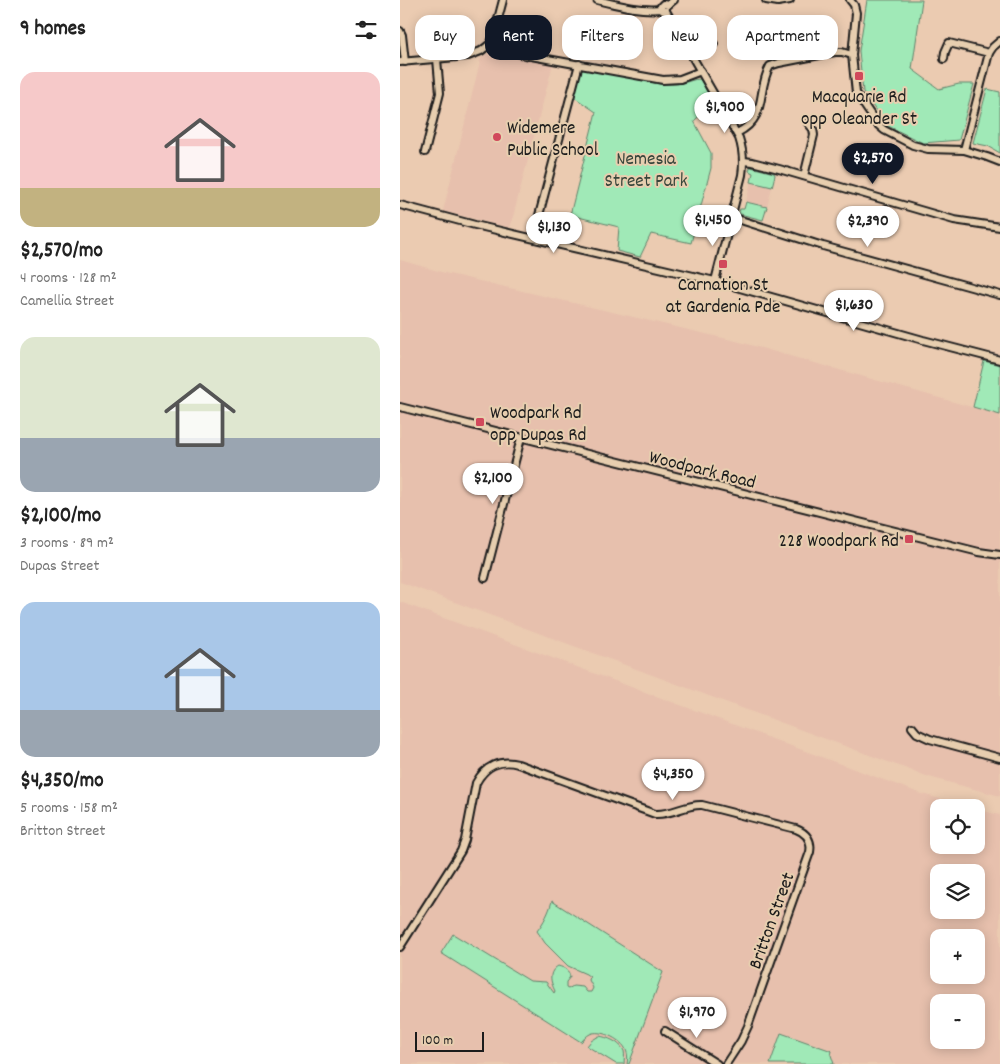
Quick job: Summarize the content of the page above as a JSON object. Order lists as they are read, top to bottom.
{
  "streets": {
    "street": ["Woodpark Road", "Britton Street"]
  },
  "parks": ["Nemesia Street Park"],
  "places": {
    "transit": [
      "Macquarie Rd opp Oleander St",
      "Carnation St at Gardenia Pde",
      "Woodpark Rd opp Dupas Rd",
      "228 Woodpark Rd"
    ],
    "other": ["Widemere Public School"]
  },
  "scale_bar": "100 m",
  "page": {
    "heading": "9 homes",
    "chip": [
      "Buy",
      "Rent",
      "Filters",
      "New",
      "Apartment"
    ],
    "list": [
      {
        "name": "$2,570/mo",
        "note": "4 rooms · 128 m² · Camellia Street"
      },
      {
        "name": "$2,100/mo",
        "note": "3 rooms · 89 m² · Dupas Street"
      },
      {
        "name": "$4,350/mo",
        "note": "5 rooms · 158 m² · Britton Street"
      }
    ],
    "price": [
      "$1,900",
      "$2,570",
      "$1,450",
      "$2,390",
      "$1,130",
      "$1,630",
      "$2,100",
      "$4,350",
      "$1,970"
    ],
    "map_buttons": ["+", "−"],
    "scale": "100 m"
  }
}
